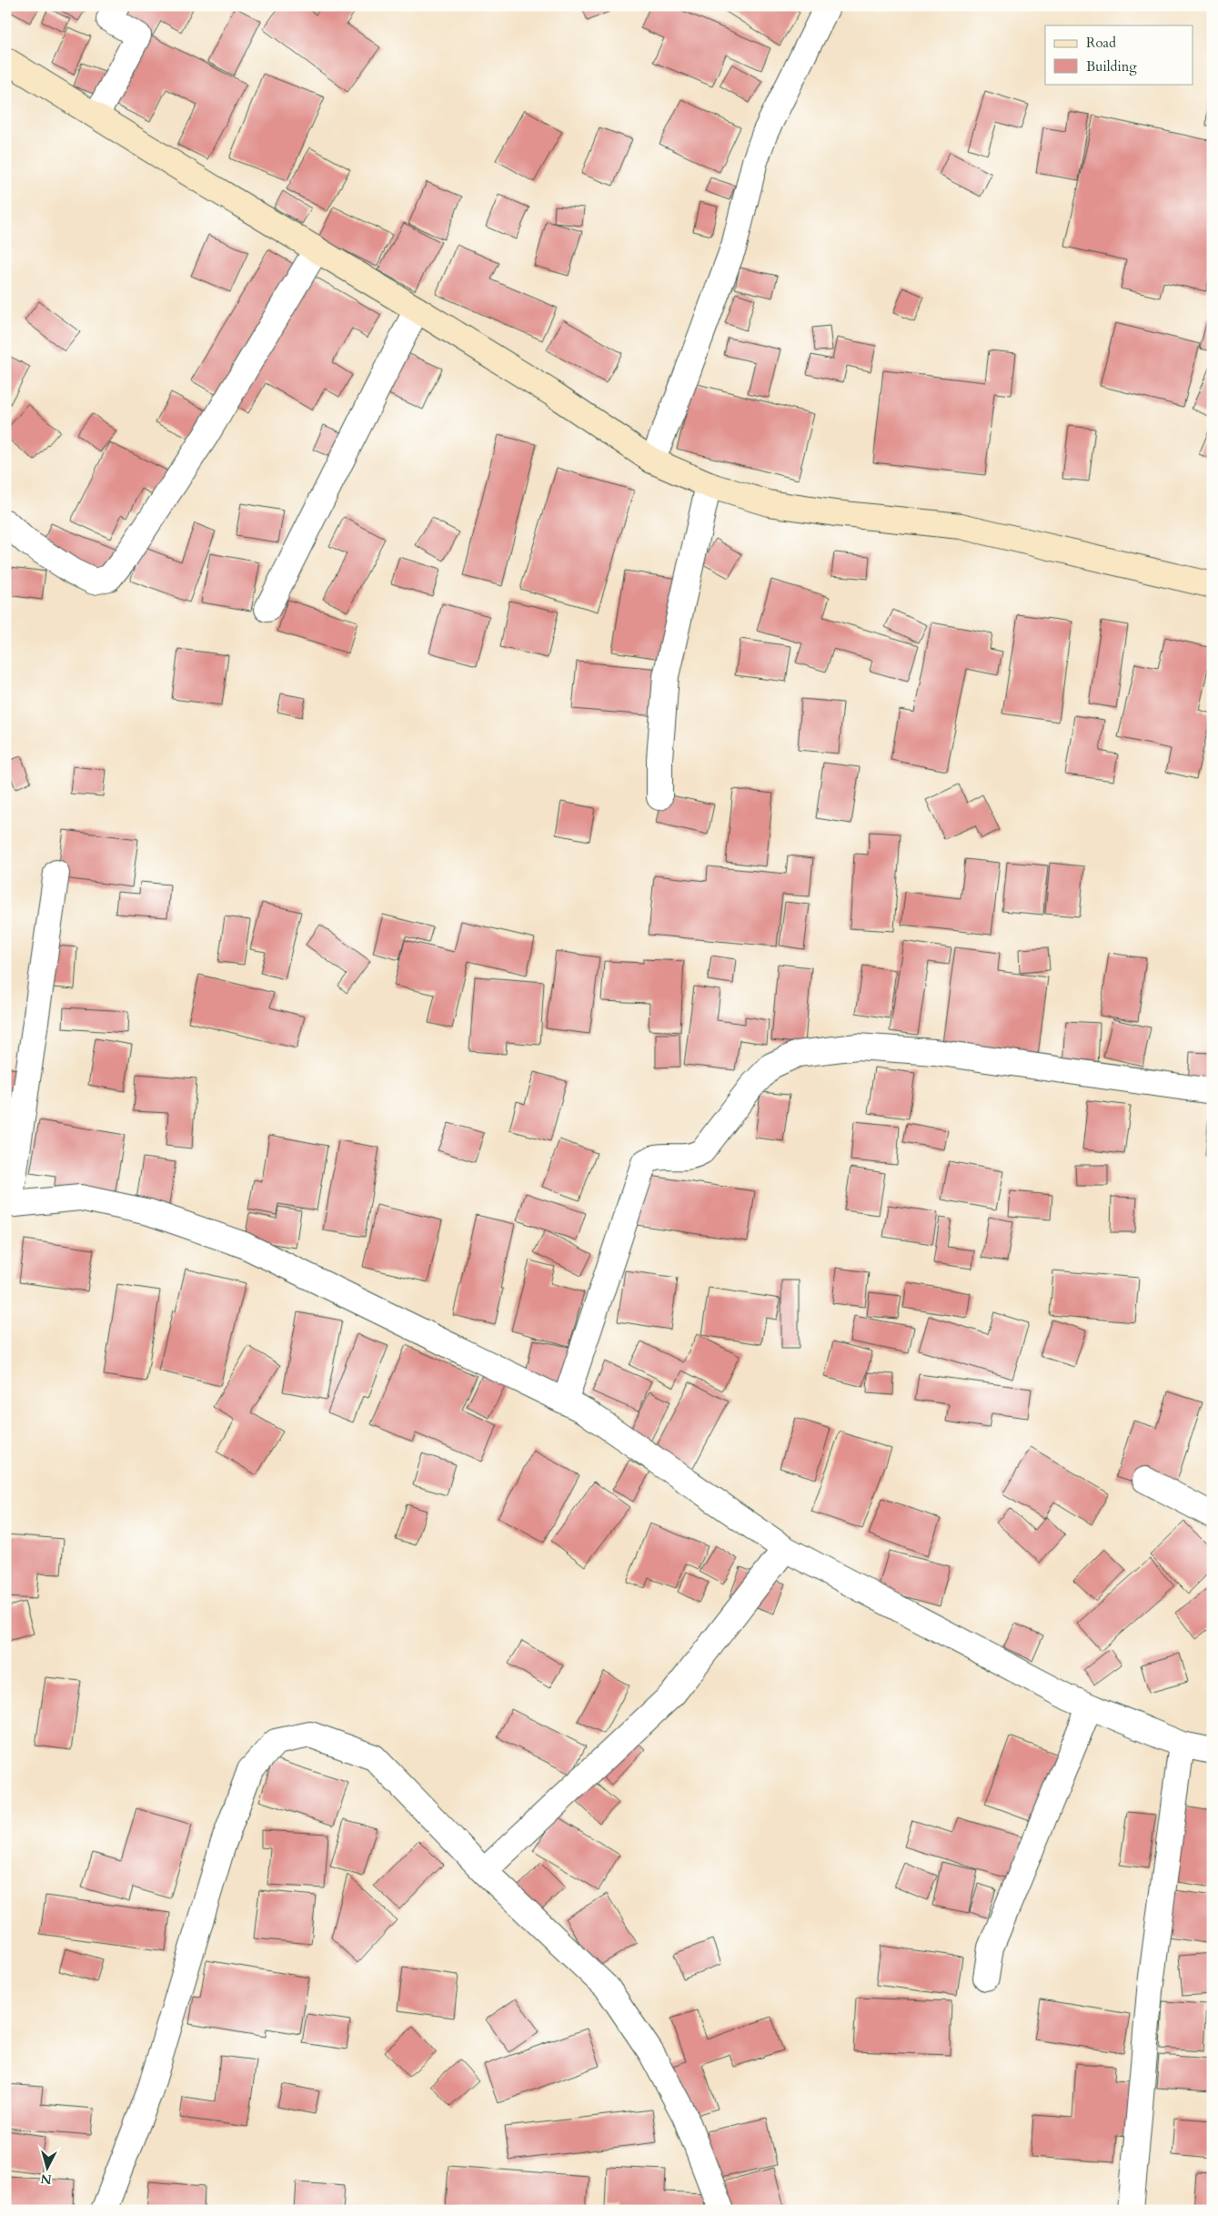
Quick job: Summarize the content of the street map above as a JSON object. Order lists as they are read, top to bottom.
{
  "legend": ["Road", "Building"],
  "north": "bottom"
}
